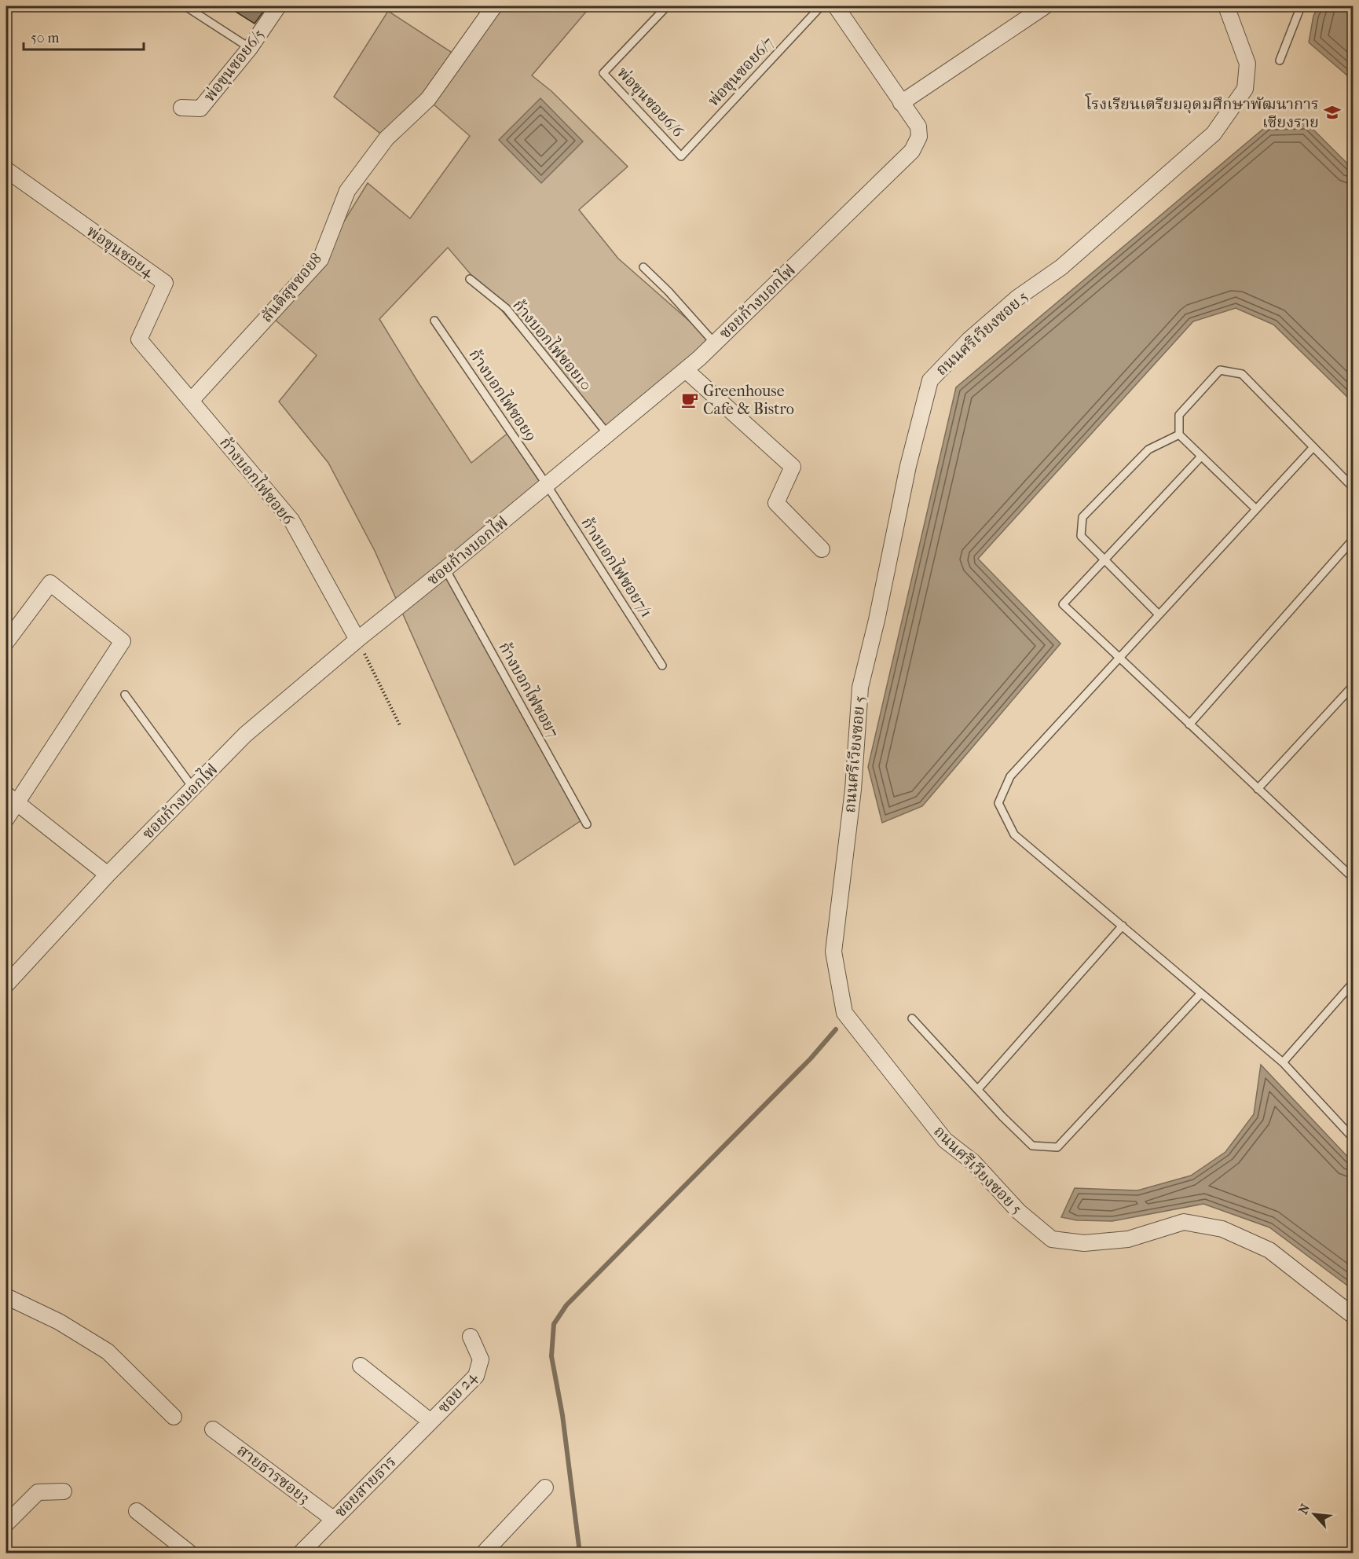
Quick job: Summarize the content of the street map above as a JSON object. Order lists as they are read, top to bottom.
{
  "streets": {
    "street": [
      "พ่อขุนซอย6/5",
      "พ่อขุนซอย4",
      "สันติสุขซอย8",
      "ซอยก้างบอกไฟ",
      "ถนนศรีเวียงซอย 5",
      "ก้างบอกไฟซอย6",
      "ซอย 24",
      "สายธารซอย3",
      "ซอยสายธาร"
    ],
    "lane": [
      "พ่อขุนซอย6/7",
      "พ่อขุนซอย6/6",
      "ก้างบอกไฟซอย10",
      "ก้างบอกไฟซอย9",
      "ก้างบอกไฟซอย7/1",
      "ก้างบอกไฟซอย7"
    ]
  },
  "crossings": [
    ["พ่อขุนซอย6/7", "พ่อขุนซอย6/6"],
    ["พ่อขุนซอย4", "สันติสุขซอย8"],
    ["พ่อขุนซอย4", "ก้างบอกไฟซอย6"],
    ["สันติสุขซอย8", "ก้างบอกไฟซอย6"],
    ["ซอยก้างบอกไฟ", "ก้างบอกไฟซอย10"],
    ["ซอยก้างบอกไฟ", "ก้างบอกไฟซอย9"],
    ["ซอยก้างบอกไฟ", "ก้างบอกไฟซอย6"],
    ["ซอยก้างบอกไฟ", "ก้างบอกไฟซอย7/1"],
    ["ซอยก้างบอกไฟ", "ก้างบอกไฟซอย7"],
    ["ก้างบอกไฟซอย9", "ก้างบอกไฟซอย7/1"],
    ["ซอย 24", "ซอยสายธาร"],
    ["สายธารซอย3", "ซอยสายธาร"]
  ],
  "places": {
    "school or university": ["โรงเรียนเตรียมอุดมศึกษาพัฒนาการ เชียงราย"],
    "cafe": ["Greenhouse Cafe & Bistro"]
  },
  "scale_bar": "50 m",
  "north": "top left"
}
